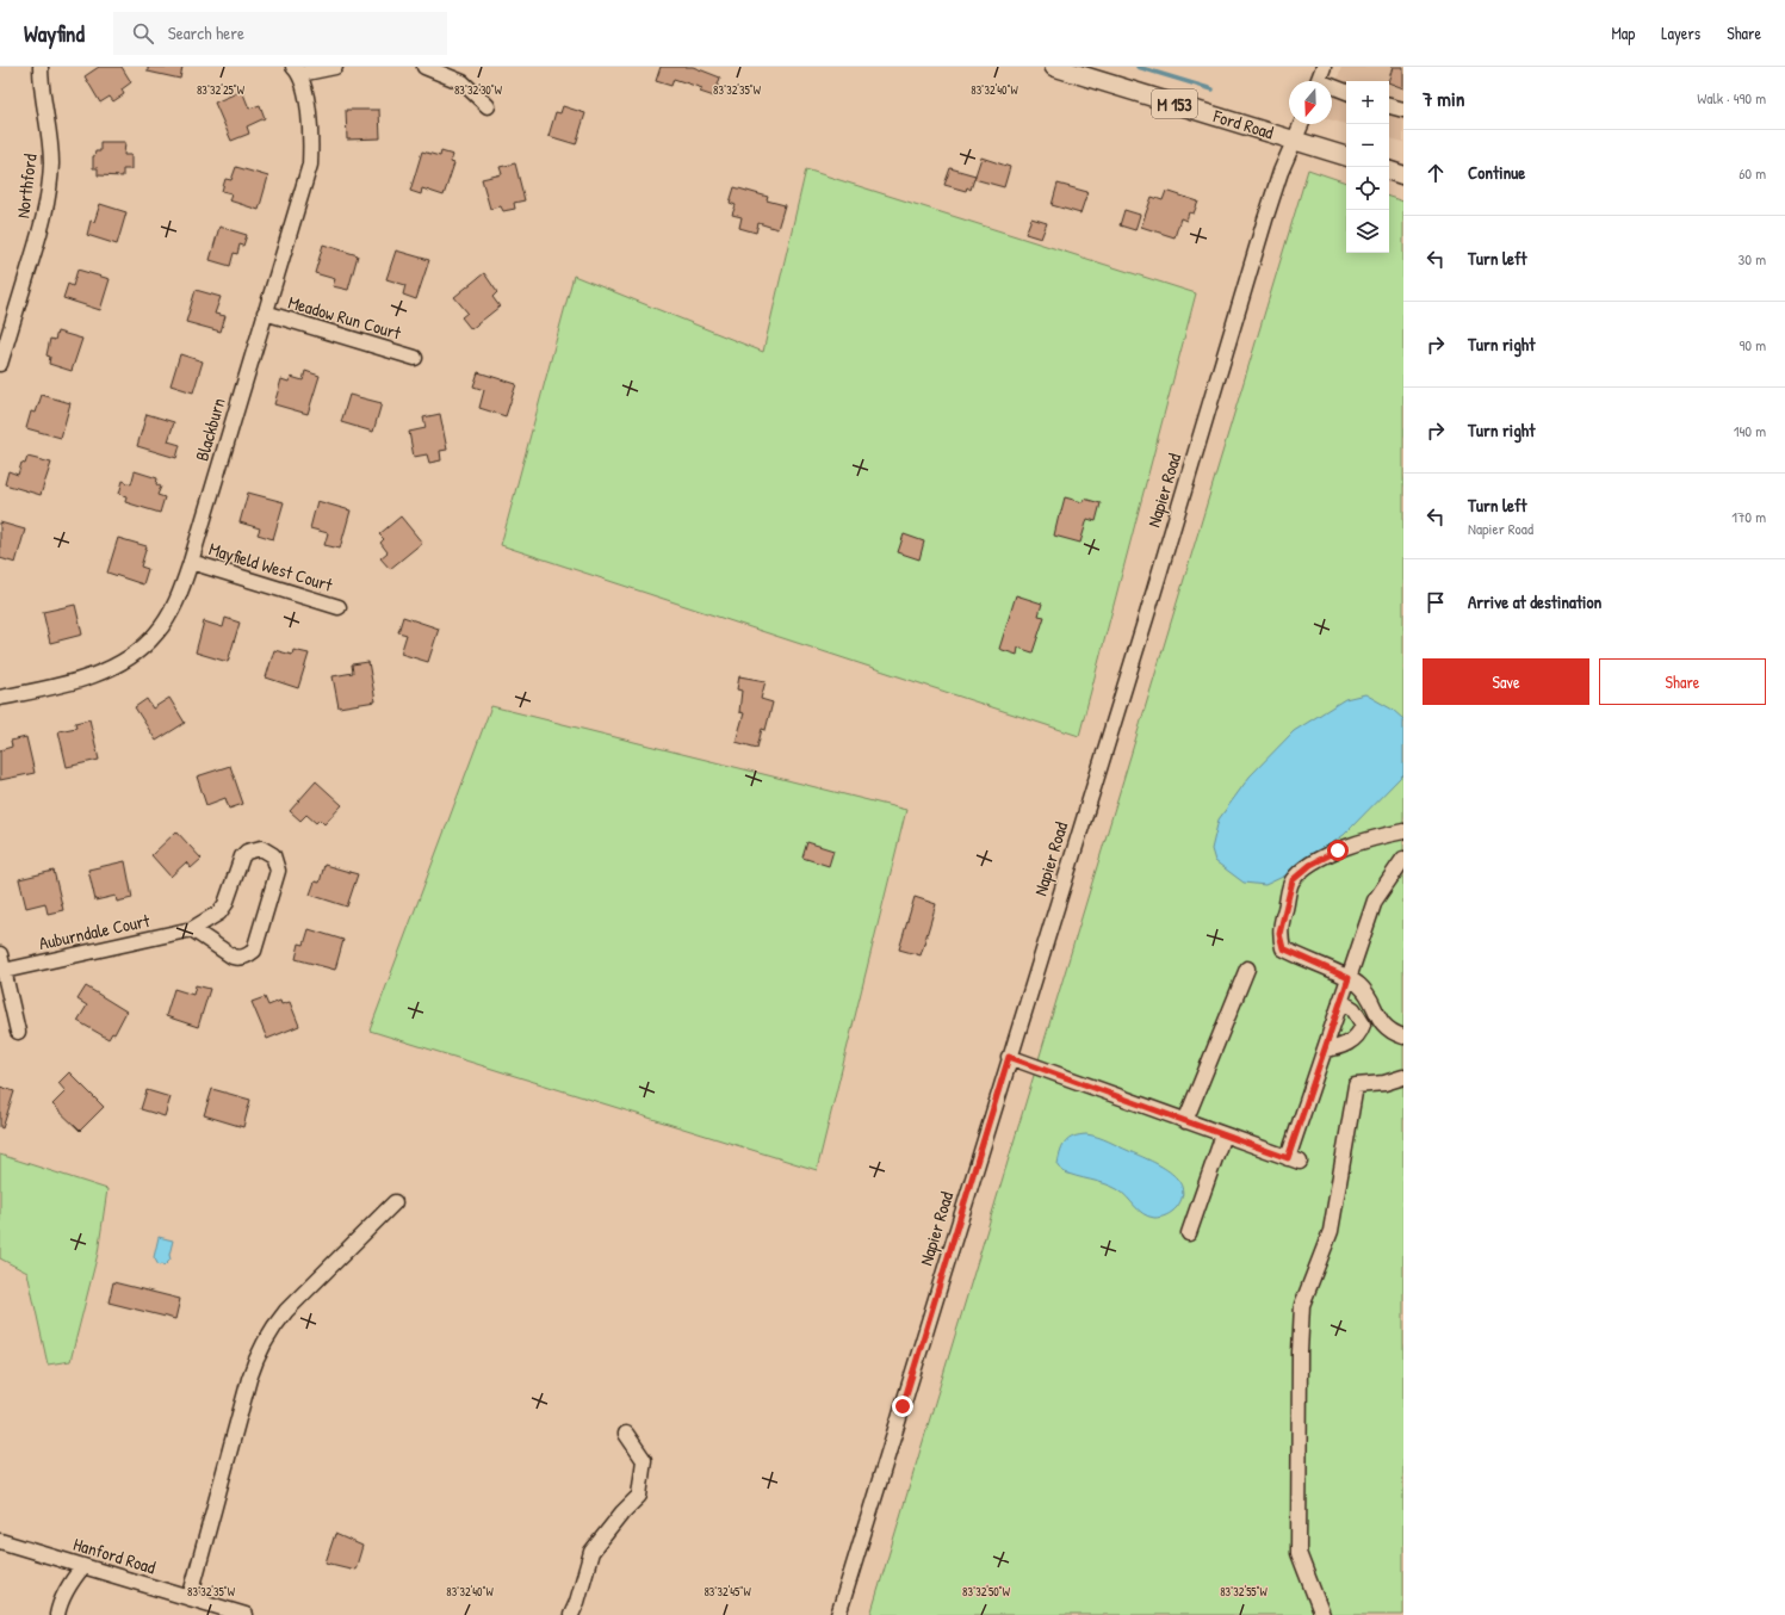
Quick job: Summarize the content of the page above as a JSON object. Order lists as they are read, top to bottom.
{
  "streets": {
    "main road": ["M 153", "Ford Road"],
    "street": [
      "Northford",
      "Meadow Run Court",
      "Blackburn",
      "Napier Road",
      "Mayfield West Court",
      "Auburndale Court",
      "Hanford Road"
    ]
  },
  "crossings": [
    ["Ford Road", "Napier Road"],
    ["Meadow Run Court", "Blackburn"],
    ["Blackburn", "Mayfield West Court"]
  ],
  "north": "bottom",
  "page": {
    "header": "Wayfind",
    "search": "Search here",
    "nav": ["Map", "Layers", "Share"],
    "heading": ["7 min", "Walk · 490 m"],
    "map_buttons": ["+", "−"],
    "list": [
      ["Continue", "60 m"],
      ["Turn left", "30 m"],
      ["Turn right", "90 m"],
      ["Turn right", "140 m"],
      ["Turn left", "Napier Road", "170 m"],
      "Arrive at destination"
    ],
    "buttons": ["Save", "Share"]
  },
  "coordinates": [
    "83°32'25\"W",
    "83°32'35\"W",
    "83°32'40\"W",
    "83°32'30\"W",
    "83°32'45\"W",
    "83°32'50\"W",
    "83°32'55\"W"
  ]
}
